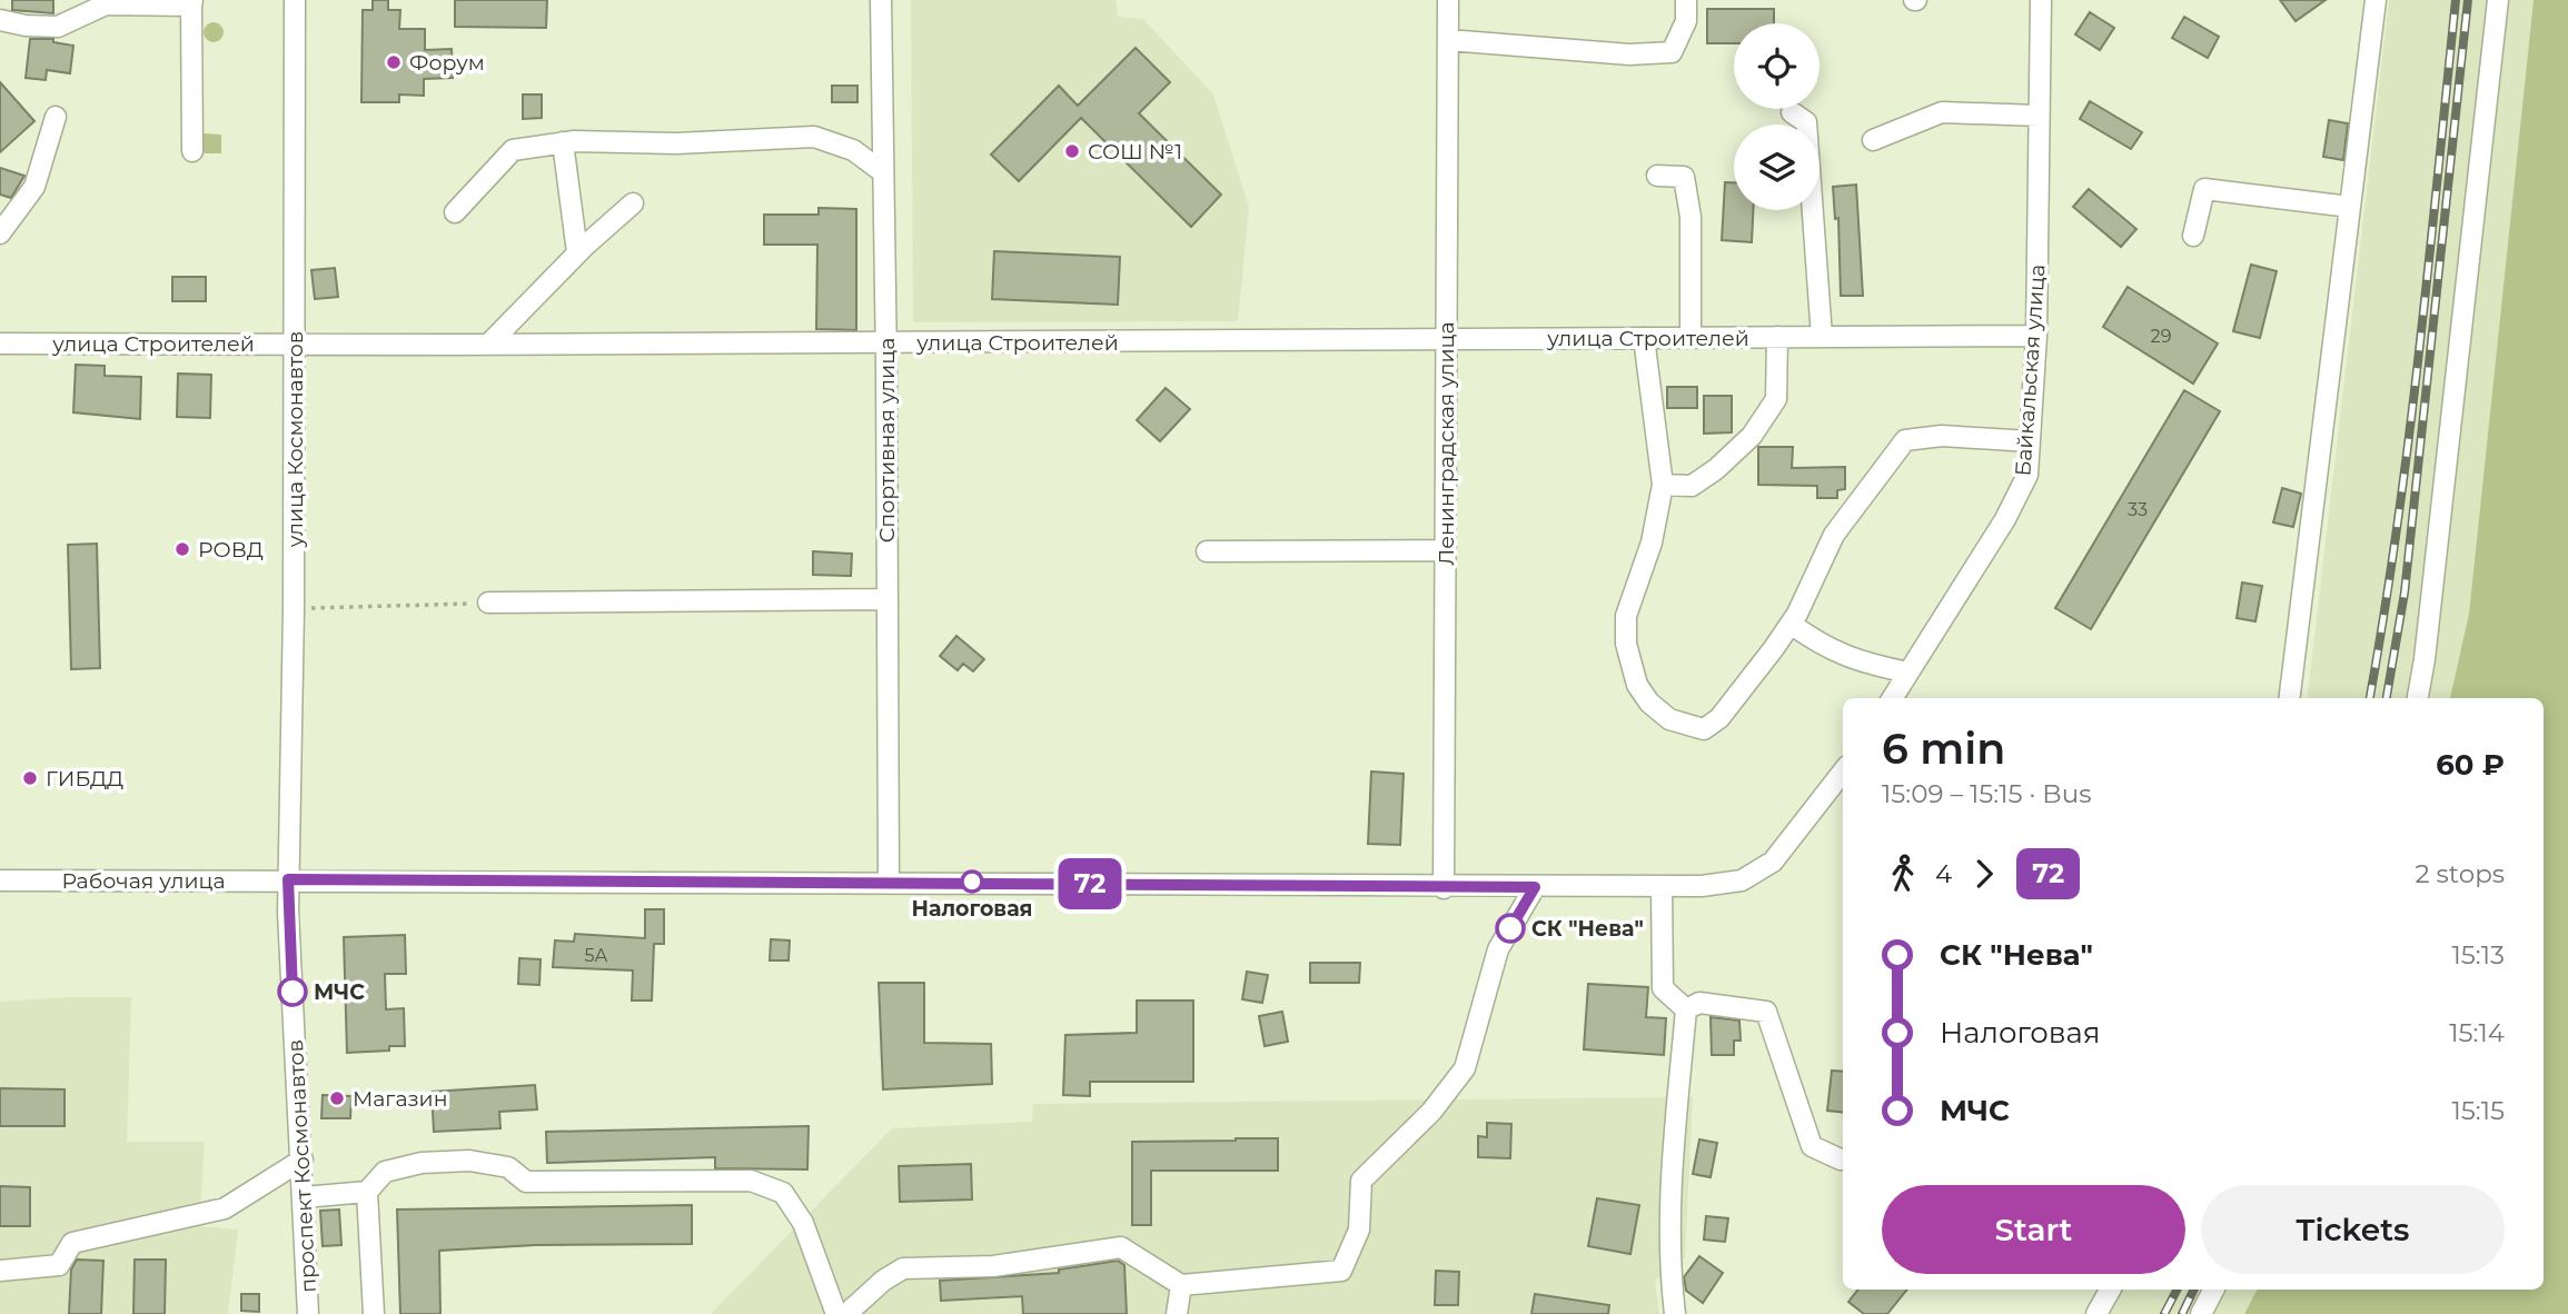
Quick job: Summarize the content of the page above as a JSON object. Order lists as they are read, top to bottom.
{
  "streets": {
    "street": [
      "улица Строителей",
      "Байкальская улица",
      "улица Космонавтов",
      "Спортивная улица",
      "Ленинградская улица",
      "Рабочая улица",
      "проспект Космонавтов"
    ]
  },
  "crossings": [
    ["улица Строителей", "Байкальская улица"],
    ["улица Строителей", "улица Космонавтов"],
    ["улица Строителей", "Спортивная улица"],
    ["улица Строителей", "Ленинградская улица"],
    ["улица Космонавтов", "Рабочая улица"],
    ["улица Космонавтов", "проспект Космонавтов"],
    ["Спортивная улица", "Рабочая улица"],
    ["Ленинградская улица", "Рабочая улица"],
    ["Рабочая улица", "проспект Космонавтов"]
  ],
  "places": [
    "Форум",
    "СОШ №1",
    "РОВД",
    "ГИБДД",
    "Налоговая",
    "СК \"Нева\"",
    "МЧС",
    "Магазин"
  ],
  "lines": ["bus line 72"],
  "house_numbers": ["29", "33", "5А"],
  "page": {
    "on_map": "72",
    "heading": ["6 min", "15:09 – 15:15 · Bus", "60 ₽"],
    "legs": ["4", "72", "2 stops"],
    "list": [
      {
        "name": "СК \"Нева\"",
        "value": "15:13"
      },
      {
        "name": "Налоговая",
        "value": "15:14"
      },
      {
        "name": "МЧС",
        "value": "15:15"
      }
    ],
    "buttons": ["Start", "Tickets"]
  }
}
